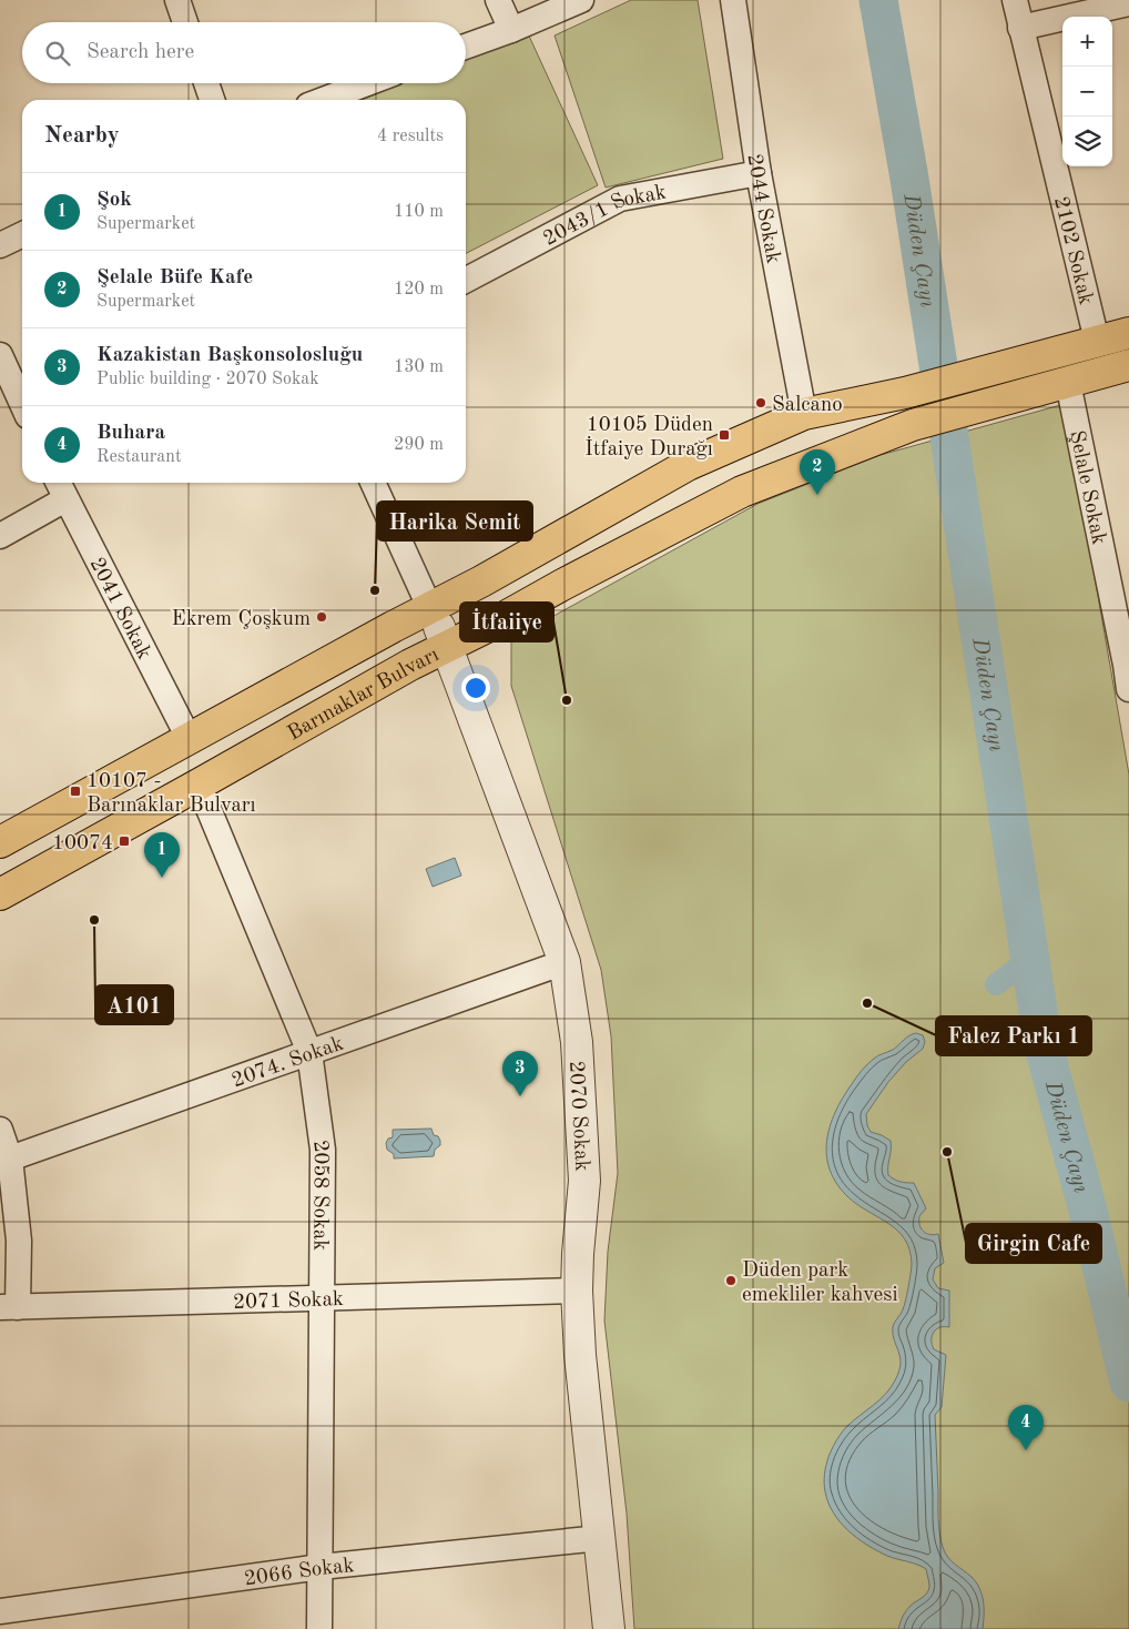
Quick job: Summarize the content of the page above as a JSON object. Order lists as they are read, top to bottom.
{
  "streets": {
    "main road": ["Barınaklar Bulvarı"],
    "street": [
      "2044 Sokak",
      "2043/1 Sokak",
      "2102 Sokak",
      "Şelale Sokak",
      "2041 Sokak",
      "2074. Sokak",
      "2070 Sokak",
      "2058 Sokak",
      "2071 Sokak",
      "2066 Sokak"
    ]
  },
  "crossings": [
    ["2044 Sokak", "2043/1 Sokak"],
    ["2044 Sokak", "Barınaklar Bulvarı"],
    ["2102 Sokak", "Barınaklar Bulvarı"],
    ["Şelale Sokak", "Barınaklar Bulvarı"],
    ["2041 Sokak", "Barınaklar Bulvarı"],
    ["Barınaklar Bulvarı", "2070 Sokak"],
    ["Barınaklar Bulvarı", "2058 Sokak"],
    ["2074. Sokak", "2070 Sokak"],
    ["2074. Sokak", "2058 Sokak"],
    ["2070 Sokak", "2071 Sokak"],
    ["2070 Sokak", "2066 Sokak"],
    ["2058 Sokak", "2071 Sokak"],
    ["2058 Sokak", "2066 Sokak"]
  ],
  "water": ["Düden Çayı"],
  "places": {
    "other": [
      "Salcano",
      "Harika Semit",
      "Ekrem Çoşkum",
      "İtfaiiye",
      "A101",
      "Falez Parkı 1",
      "Girgin Cafe",
      "Düden park emekliler kahvesi"
    ],
    "transit": ["10105 Düden İtfaiye Durağı", "10107 - Barınaklar Bulvarı", "10074"]
  },
  "page": {
    "map_buttons": ["+", "−"],
    "search": "Search here",
    "heading": ["Nearby", "4 results"],
    "list": [
      {
        "mark": "1",
        "name": "Şok",
        "note": "Supermarket",
        "value": "110 m"
      },
      {
        "mark": "2",
        "name": "Şelale Büfe Kafe",
        "note": "Supermarket",
        "value": "120 m"
      },
      {
        "mark": "3",
        "name": "Kazakistan Başkonsolosluğu",
        "note": "Public building · 2070 Sokak",
        "value": "130 m"
      },
      {
        "mark": "4",
        "name": "Buhara",
        "note": "Restaurant",
        "value": "290 m"
      }
    ],
    "pins": [
      "2",
      "1",
      "3",
      "4"
    ]
  }
}
